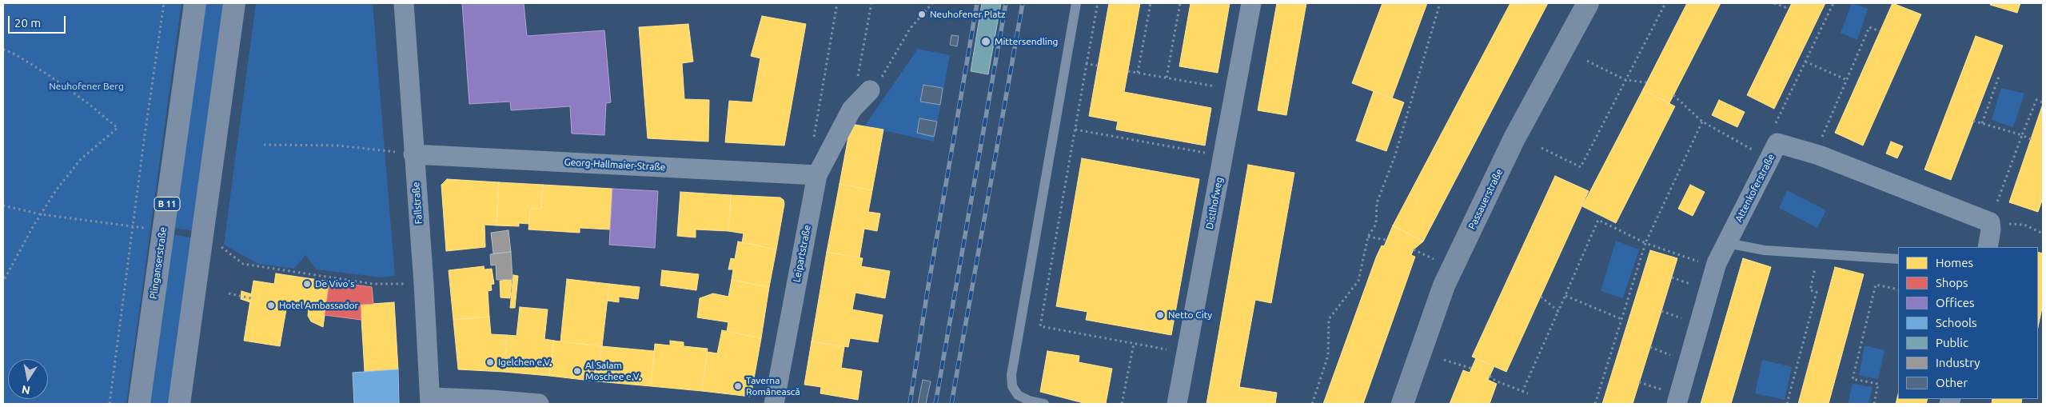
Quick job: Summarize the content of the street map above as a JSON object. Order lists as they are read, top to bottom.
{
  "streets": {
    "main road": ["B 11", "Plinganserstraße"],
    "street": [
      "Georg-Hallmaier-Straße",
      "Attenkoferstraße",
      "Passauerstraße",
      "Fallstraße",
      "Distlhofweg",
      "Leipartstraße"
    ]
  },
  "crossings": [
    ["Georg-Hallmaier-Straße", "Fallstraße"],
    ["Georg-Hallmaier-Straße", "Leipartstraße"]
  ],
  "parks": ["Neuhofener Berg"],
  "places": [
    "Neuhofener Platz",
    "Mittersendling",
    "De Vivo's",
    "Hotel Ambassador",
    "Netto City",
    "Igelchen e.V.",
    "Al Salam Moschee e.V.",
    "Taverna Româneascǎ"
  ],
  "legend": [
    "Homes",
    "Shops",
    "Offices",
    "Schools",
    "Public",
    "Industry",
    "Other"
  ],
  "scale_bar": "20 m",
  "north": "bottom"
}
